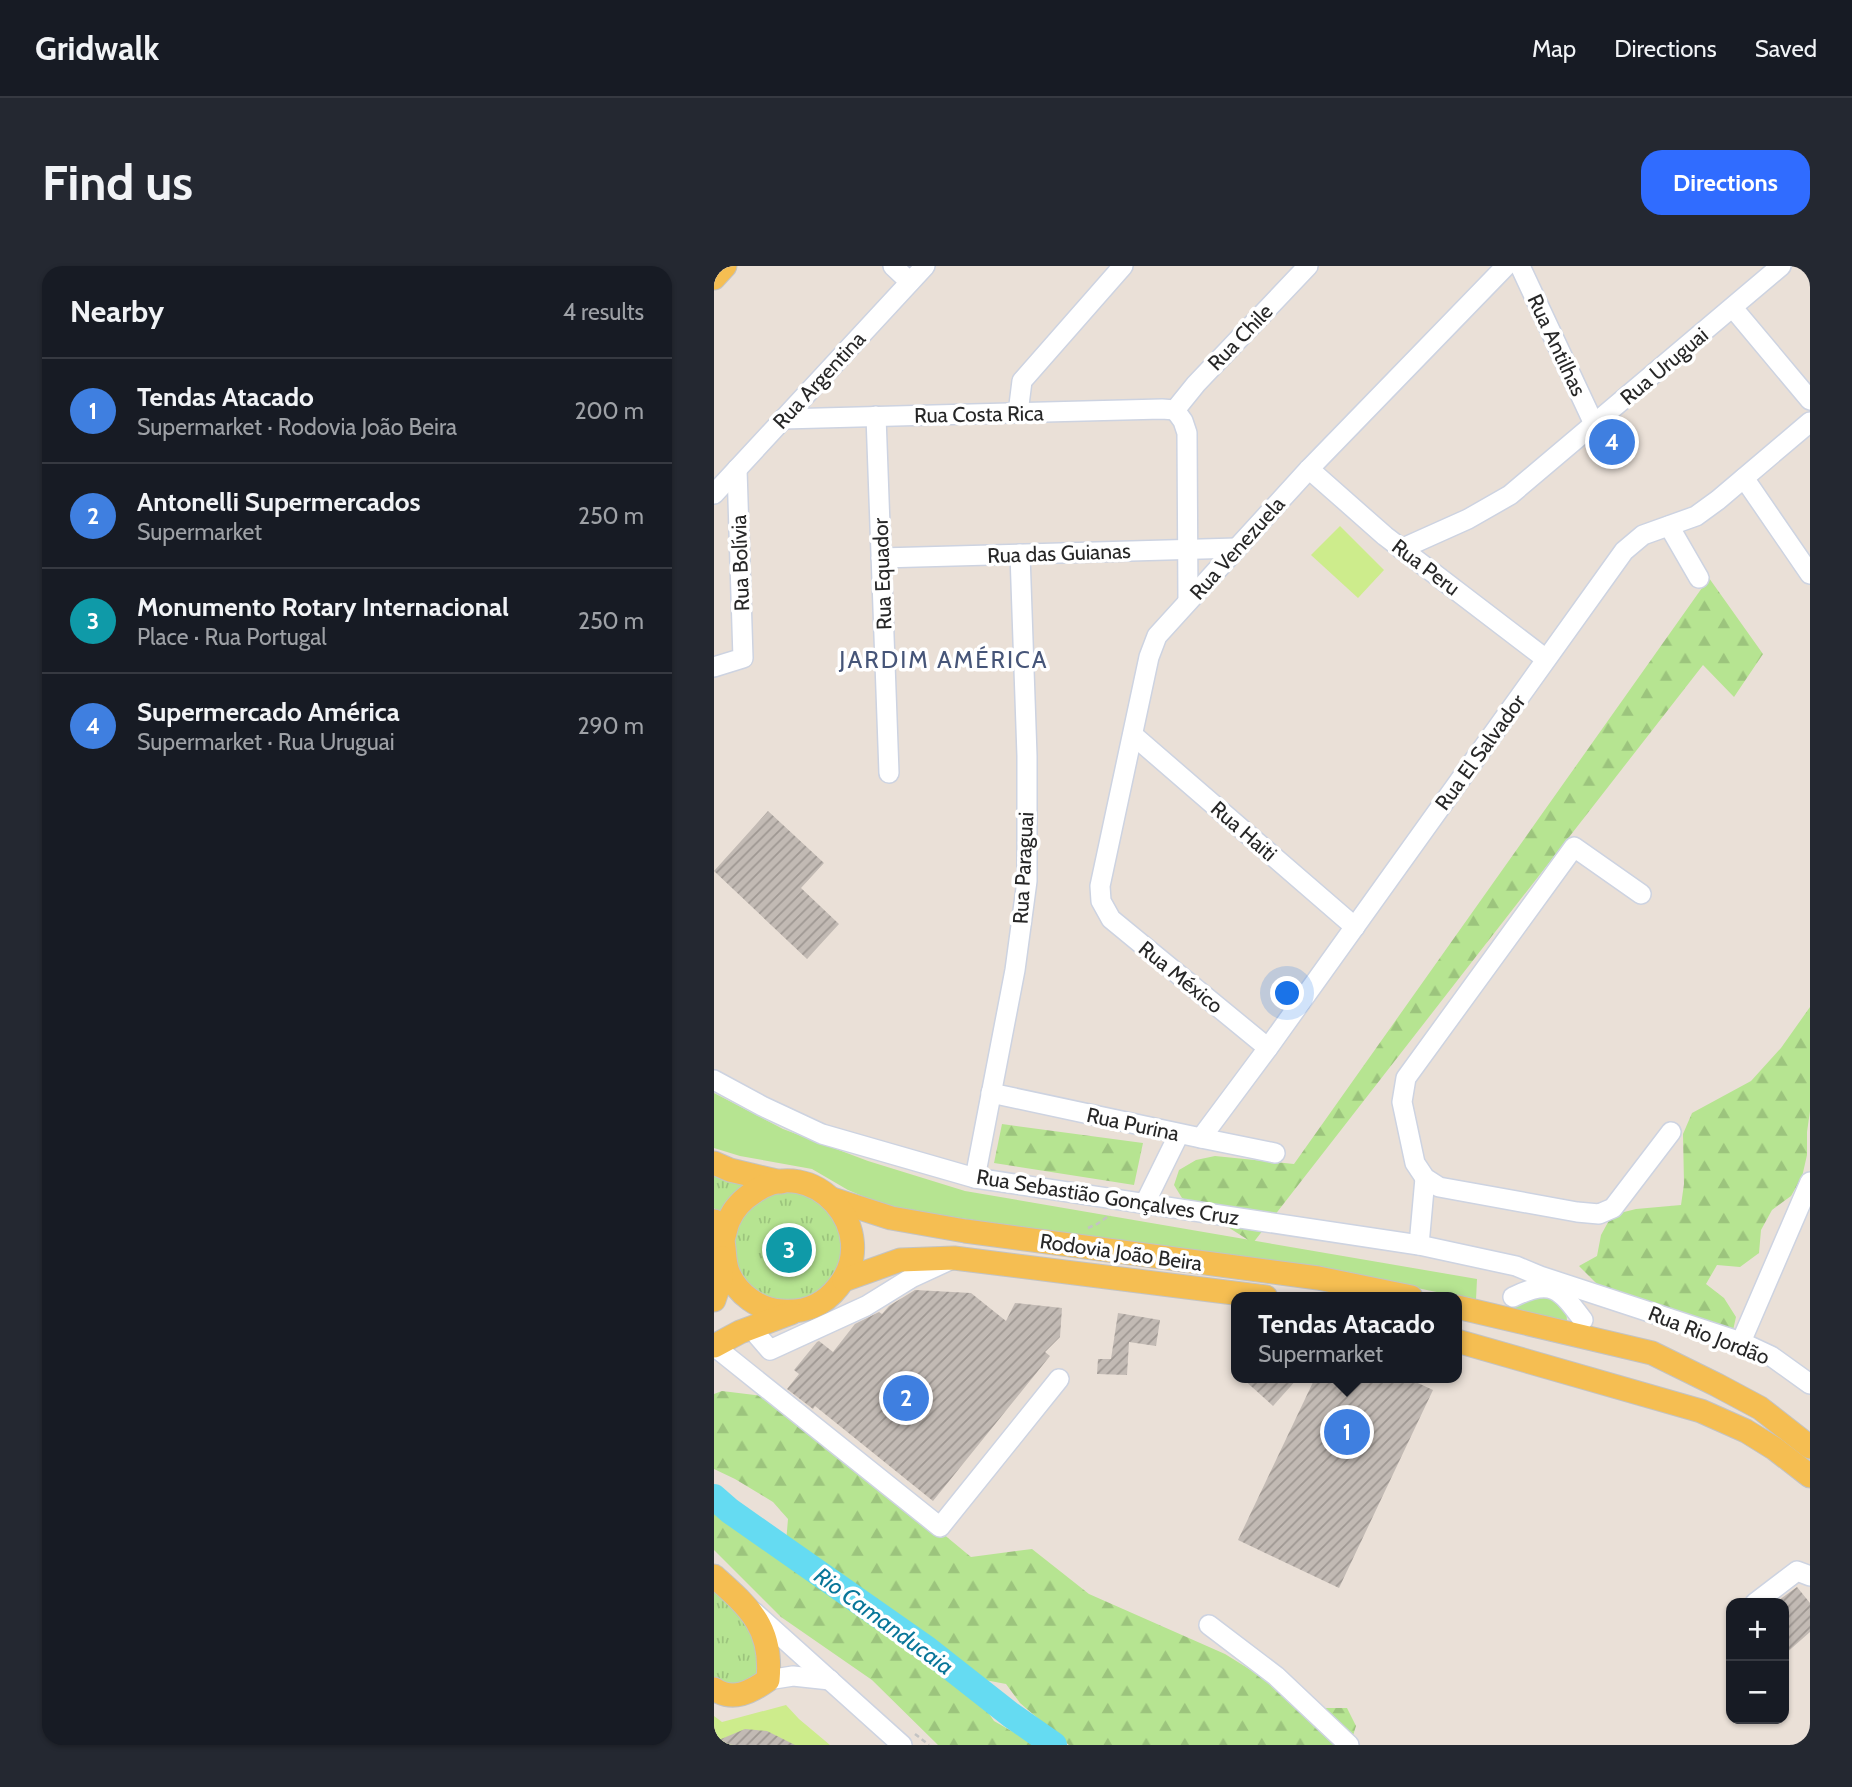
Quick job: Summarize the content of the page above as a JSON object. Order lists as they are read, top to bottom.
{
  "streets": {
    "main road": ["Rodovia João Beira"],
    "street": [
      "Rua Chile",
      "Rua Antilhas",
      "Rua Uruguai",
      "Rua Argentina",
      "Rua Costa Rica",
      "Rua Venezuela",
      "Rua das Guianas",
      "Rua Bolívia",
      "Rua Peru",
      "Rua Equador",
      "Rua El Salvador",
      "Rua Haiti",
      "Rua Paraguai",
      "Rua México",
      "Rua Purina",
      "Rua Sebastião Gonçalves Cruz",
      "Rua Rio Jordão"
    ]
  },
  "crossings": [
    ["Rua Chile", "Rua Costa Rica"],
    ["Rua Antilhas", "Rua Uruguai"],
    ["Rua Uruguai", "Rua Peru"],
    ["Rua Argentina", "Rua Costa Rica"],
    ["Rua Argentina", "Rua Bolívia"],
    ["Rua Costa Rica", "Rua Equador"],
    ["Rua Venezuela", "Rua das Guianas"],
    ["Rua Venezuela", "Rua Peru"],
    ["Rua Venezuela", "Rua Haiti"],
    ["Rua Venezuela", "Rua México"],
    ["Rua das Guianas", "Rua Equador"],
    ["Rua das Guianas", "Rua Paraguai"],
    ["Rua Peru", "Rua El Salvador"],
    ["Rua El Salvador", "Rua Haiti"],
    ["Rua El Salvador", "Rua México"],
    ["Rua El Salvador", "Rua Purina"],
    ["Rua Paraguai", "Rua Purina"],
    ["Rua Paraguai", "Rua Sebastião Gonçalves Cruz"],
    ["Rua Sebastião Gonçalves Cruz", "Rua Rio Jordão"]
  ],
  "districts": ["JARDIM AMÉRICA"],
  "water": ["Rio Camanducaia"],
  "page": {
    "header": "Gridwalk",
    "nav": ["Map", "Directions", "Saved"],
    "buttons": "Directions",
    "title": "Find us",
    "heading": ["Nearby", "4 results"],
    "list": [
      {
        "mark": "1",
        "name": "Tendas Atacado",
        "note": "Supermarket · Rodovia João Beira",
        "value": "200 m"
      },
      {
        "mark": "2",
        "name": "Antonelli Supermercados",
        "note": "Supermarket",
        "value": "250 m"
      },
      {
        "mark": "3",
        "name": "Monumento Rotary Internacional",
        "note": "Place · Rua Portugal",
        "value": "250 m"
      },
      {
        "mark": "4",
        "name": "Supermercado América",
        "note": "Supermarket · Rua Uruguai",
        "value": "290 m"
      }
    ],
    "pins": [
      "4",
      "3",
      "2",
      "1"
    ],
    "popup": ["Tendas Atacado", "Supermarket"],
    "map_buttons": ["+", "−"]
  }
}
